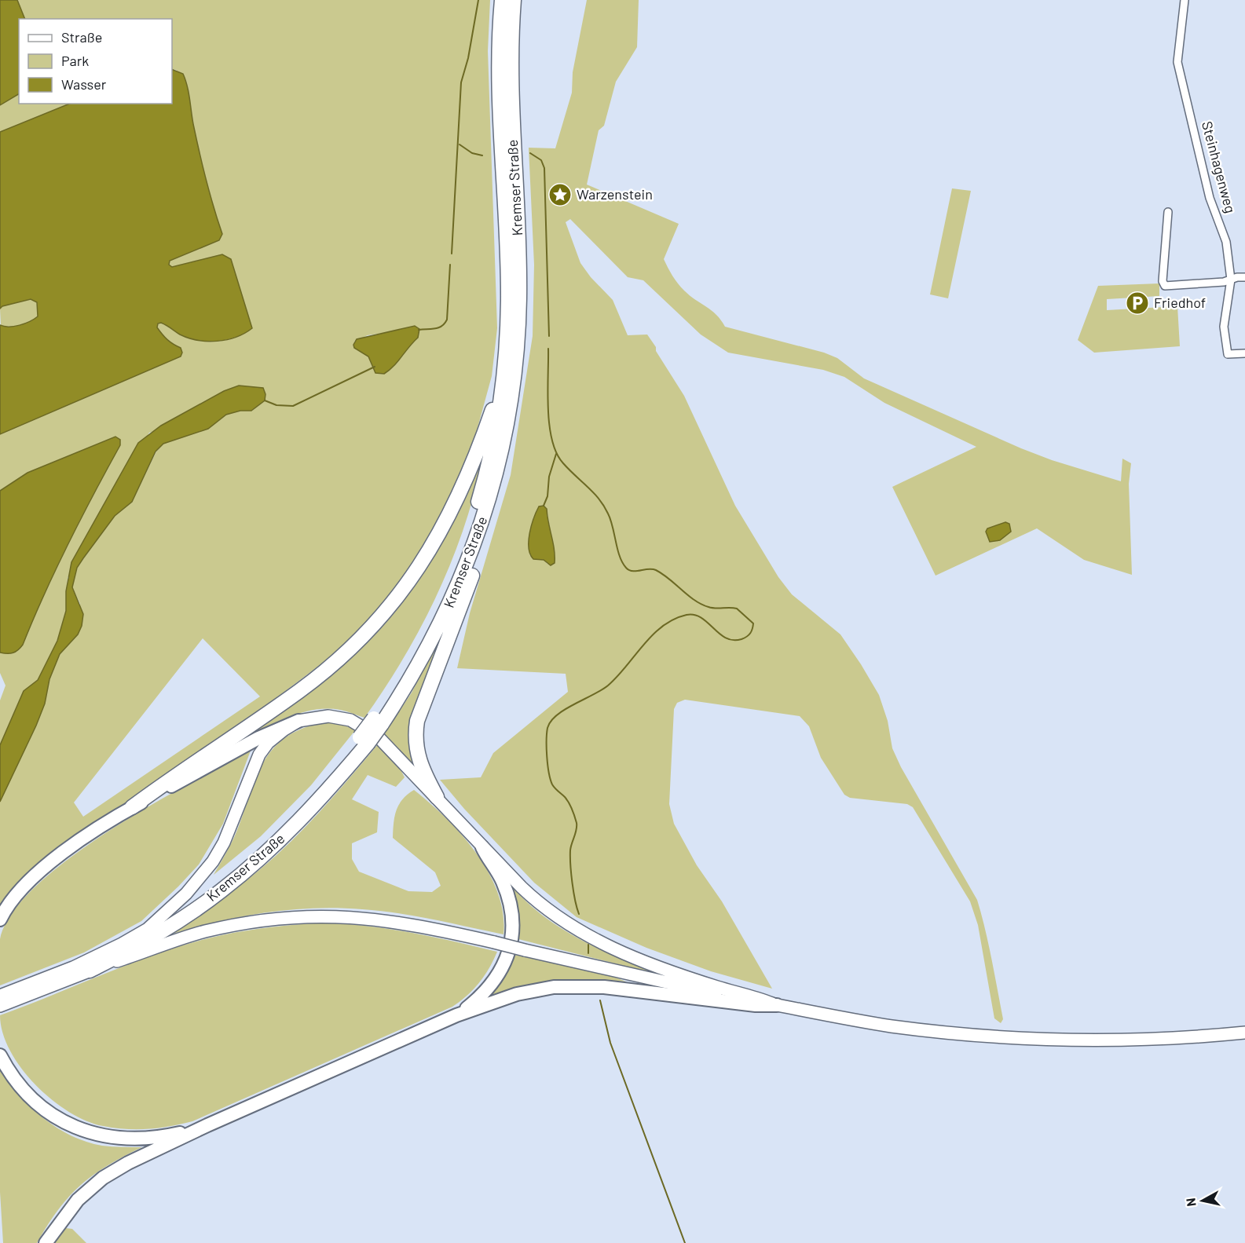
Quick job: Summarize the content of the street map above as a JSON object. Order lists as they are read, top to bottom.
{
  "streets": {
    "highway": ["Kremser Straße"],
    "street": ["Steinhagenweg"]
  },
  "places": {
    "place": ["Warzenstein"],
    "parking": ["Friedhof"]
  },
  "legend": ["Straße", "Park", "Wasser"],
  "north": "left"
}
